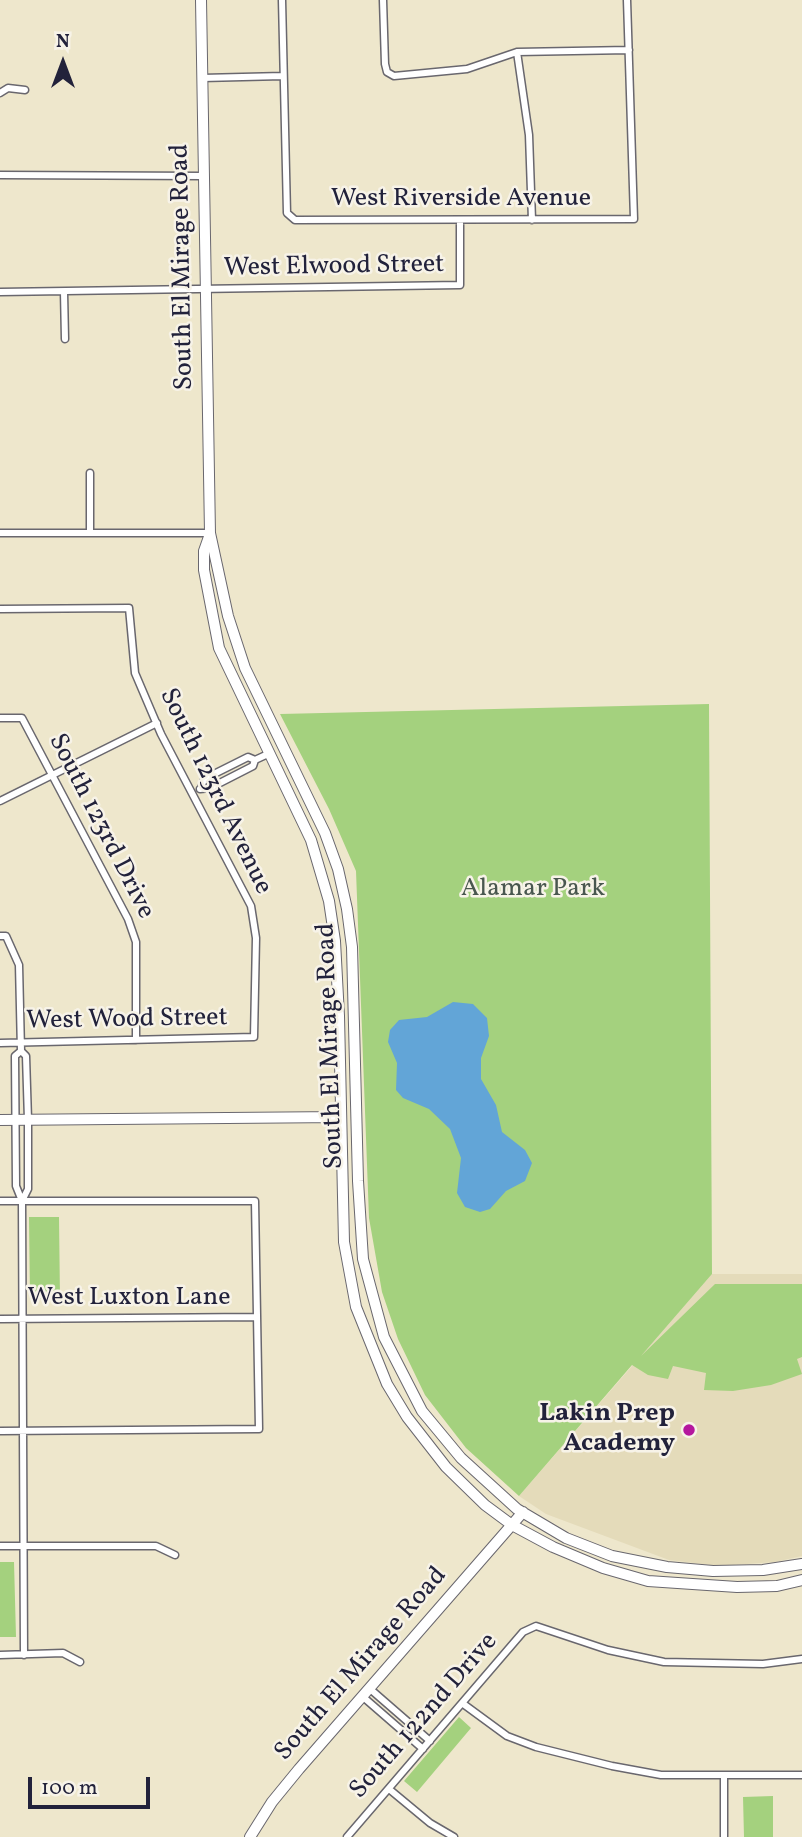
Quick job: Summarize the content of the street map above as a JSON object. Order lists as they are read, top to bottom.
{
  "streets": {
    "main road": ["South El Mirage Road"],
    "street": [
      "West Riverside Avenue",
      "West Elwood Street",
      "South 123rd Avenue",
      "South 123rd Drive",
      "West Wood Street",
      "West Luxton Lane",
      "South 122nd Drive"
    ]
  },
  "crossings": [
    ["West Riverside Avenue", "West Elwood Street"],
    ["South El Mirage Road", "West Elwood Street"],
    ["South 123rd Avenue", "West Wood Street"],
    ["South 123rd Drive", "West Wood Street"]
  ],
  "parks": ["Alamar Park"],
  "places": ["Lakin Prep Academy"],
  "scale_bar": "100 m",
  "north": "top"
}
